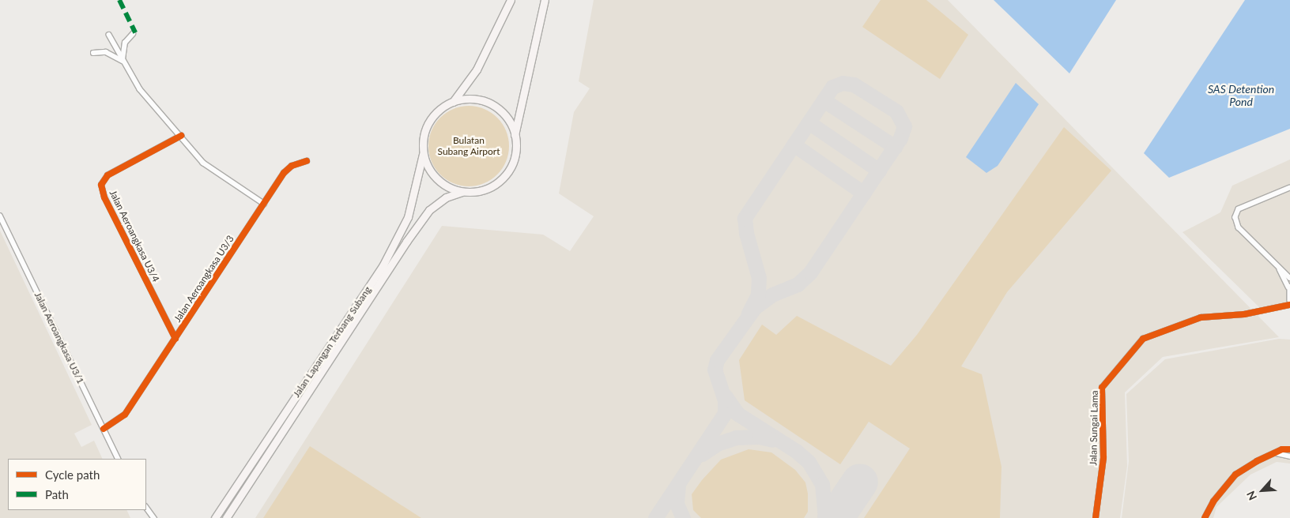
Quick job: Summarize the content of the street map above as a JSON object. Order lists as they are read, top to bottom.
{
  "streets": {
    "main road": ["Jalan Lapangan Terbang Subang"],
    "street": [
      "Jalan Aeroangkasa U3/4",
      "Jalan Aeroangkasa U3/3",
      "Jalan Aeroangkasa U3/1",
      "Jalan Sungai Lama"
    ]
  },
  "crossings": [
    ["Jalan Aeroangkasa U3/4", "Jalan Aeroangkasa U3/3"],
    ["Jalan Aeroangkasa U3/3", "Jalan Aeroangkasa U3/1"]
  ],
  "water": ["SAS Detention Pond"],
  "parks": ["Bulatan Subang Airport"],
  "legend": ["Cycle path", "Path"],
  "north": "bottom left"
}
